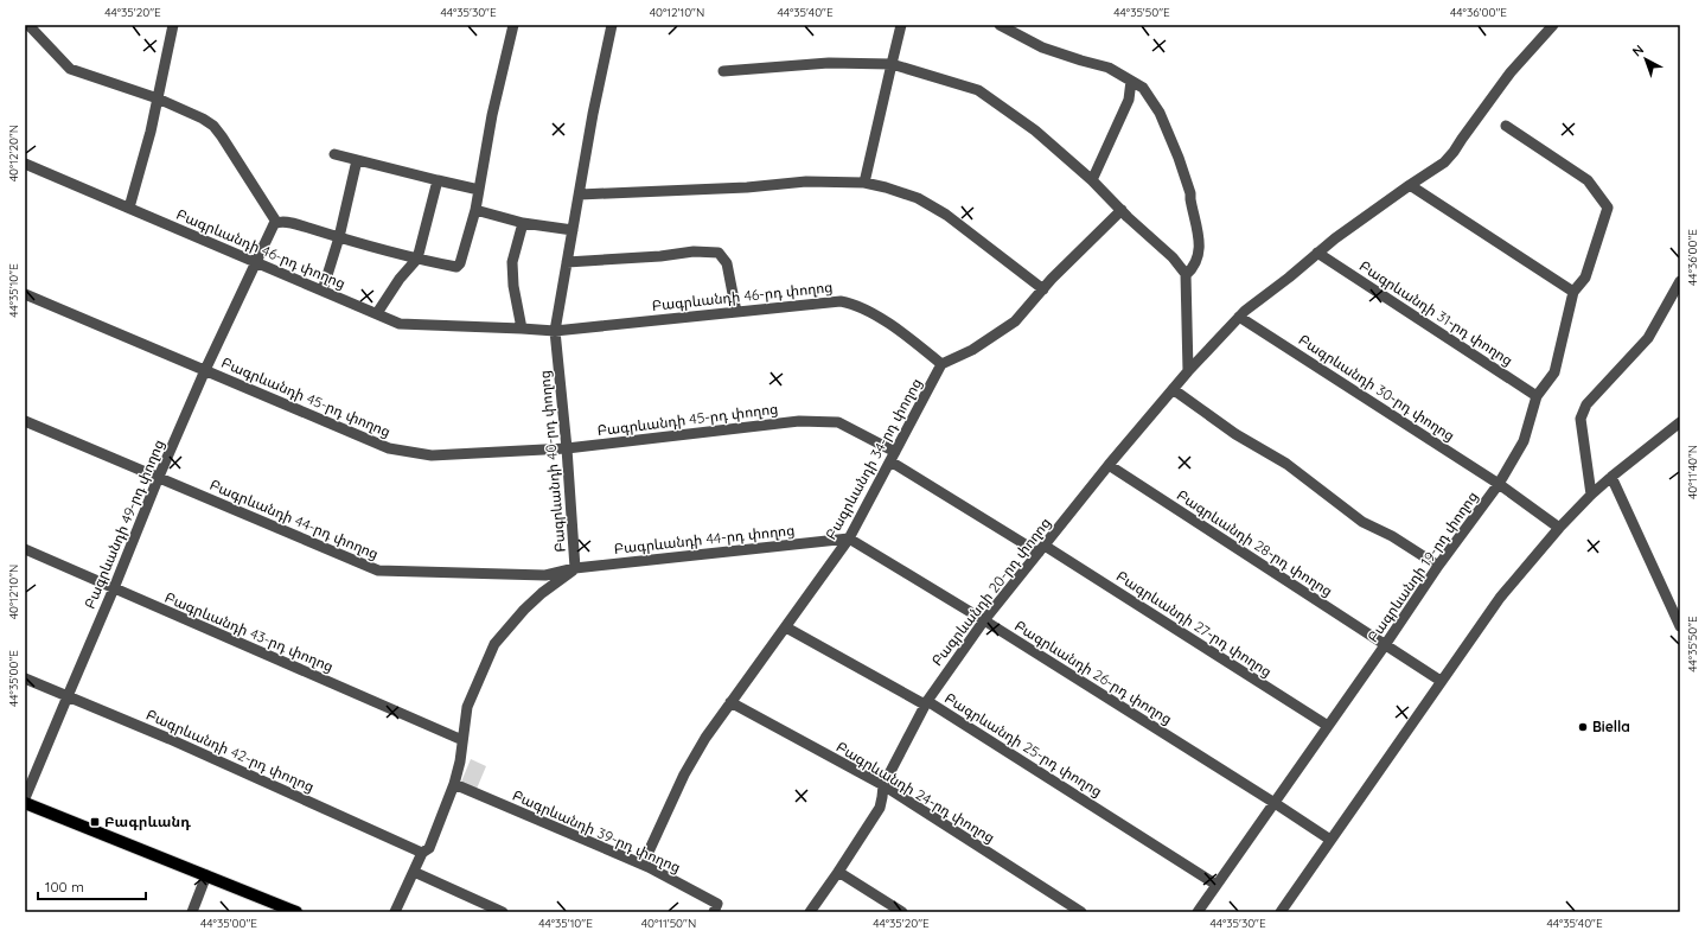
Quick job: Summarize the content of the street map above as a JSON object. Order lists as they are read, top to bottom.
{
  "streets": {
    "street": [
      "Բագրևանդի 46-րդ փողոց",
      "Բագրևանդի 31-րդ փողոց",
      "Բագրևանդի 30-րդ փողոց",
      "Բագրևանդի 45-րդ փողոց",
      "Բագրևանդի 34-րդ փողոց",
      "Բագրևանդի 40-րդ փողոց",
      "Բագրևանդի 44-րդ փողոց",
      "Բագրևանդի 49-րդ փողոց",
      "Բագրևանդի 28-րդ փողոց",
      "Բագրևանդի 19-րդ փողոց",
      "Բագրևանդի 20-րդ փողոց",
      "Բագրևանդի 27-րդ փողոց",
      "Բագրևանդի 43-րդ փողոց",
      "Բագրևանդի 26-րդ փողոց",
      "Բագրևանդի 25-րդ փողոց",
      "Բագրևանդի 42-րդ փողոց",
      "Բագրևանդի 24-րդ փողոց",
      "Բագրևանդի 39-րդ փողոց"
    ]
  },
  "crossings": [
    ["Բագրևանդի 46-րդ փողոց", "Բագրևանդի 34-րդ փողոց"],
    ["Բագրևանդի 46-րդ փողոց", "Բագրևանդի 40-րդ փողոց"],
    ["Բագրևանդի 46-րդ փողոց", "Բագրևանդի 49-րդ փողոց"],
    ["Բագրևանդի 31-րդ փողոց", "Բագրևանդի 19-րդ փողոց"],
    ["Բագրևանդի 31-րդ փողոց", "Բագրևանդի 20-րդ փողոց"],
    ["Բագրևանդի 30-րդ փողոց", "Բագրևանդի 19-րդ փողոց"],
    ["Բագրևանդի 30-րդ փողոց", "Բագրևանդի 20-րդ փողոց"],
    ["Բագրևանդի 45-րդ փողոց", "Բագրևանդի 34-րդ փողոց"],
    ["Բագրևանդի 45-րդ փողոց", "Բագրևանդի 40-րդ փողոց"],
    ["Բագրևանդի 45-րդ փողոց", "Բագրևանդի 49-րդ փողոց"],
    ["Բագրևանդի 45-րդ փողոց", "Բագրևանդի 27-րդ փողոց"],
    ["Բագրևանդի 34-րդ փողոց", "Բագրևանդի 44-րդ փողոց"],
    ["Բագրևանդի 34-րդ փողոց", "Բագրևանդի 27-րդ փողոց"],
    ["Բագրևանդի 34-րդ փողոց", "Բագրևանդի 26-րդ փողոց"],
    ["Բագրևանդի 34-րդ փողոց", "Բագրևանդի 25-րդ փողոց"],
    ["Բագրևանդի 34-րդ փողոց", "Բագրևանդի 24-րդ փողոց"],
    ["Բագրևանդի 34-րդ փողոց", "Բագրևանդի 39-րդ փողոց"],
    ["Բագրևանդի 40-րդ փողոց", "Բագրևանդի 44-րդ փողոց"],
    ["Բագրևանդի 40-րդ փողոց", "Բագրևանդի 43-րդ փողոց"],
    ["Բագրևանդի 40-րդ փողոց", "Բագրևանդի 42-րդ փողոց"],
    ["Բագրևանդի 40-րդ փողոց", "Բագրևանդի 39-րդ փողոց"],
    ["Բագրևանդի 44-րդ փողոց", "Բագրևանդի 49-րդ փողոց"],
    ["Բագրևանդի 44-րդ փողոց", "Բագրևանդի 26-րդ փողոց"],
    ["Բագրևանդի 49-րդ փողոց", "Բագրևանդի 43-րդ փողոց"],
    ["Բագրևանդի 49-րդ փողոց", "Բագրևանդի 42-րդ փողոց"],
    ["Բագրևանդի 28-րդ փողոց", "Բագրևանդի 19-րդ փողոց"],
    ["Բագրևանդի 28-րդ փողոց", "Բագրևանդի 20-րդ փողոց"],
    ["Բագրևանդի 19-րդ փողոց", "Բագրևանդի 27-րդ փողոց"],
    ["Բագրևանդի 19-րդ փողոց", "Բագրևանդի 26-րդ փողոց"],
    ["Բագրևանդի 19-րդ փողոց", "Բագրևանդի 25-րդ փողոց"],
    ["Բագրևանդի 20-րդ փողոց", "Բագրևանդի 27-րդ փողոց"],
    ["Բագրևանդի 20-րդ փողոց", "Բագրևանդի 26-րդ փողոց"],
    ["Բագրևանդի 20-րդ փողոց", "Բագրևանդի 25-րդ փողոց"],
    ["Բագրևանդի 20-րդ փողոց", "Բագրևանդի 24-րդ փողոց"]
  ],
  "places": {
    "other": ["Biella"],
    "transit": ["Բագրևանդ"]
  },
  "scale_bar": "100 m",
  "north": "top left",
  "coordinates": [
    "44°35'20\"E",
    "44°35'30\"E",
    "40°12'10\"N",
    "44°35'40\"E",
    "44°35'50\"E",
    "44°36'00\"E",
    "40°12'20\"N",
    "44°35'10\"E",
    "40°11'40\"N",
    "44°35'00\"E",
    "40°11'50\"N"
  ]
}
